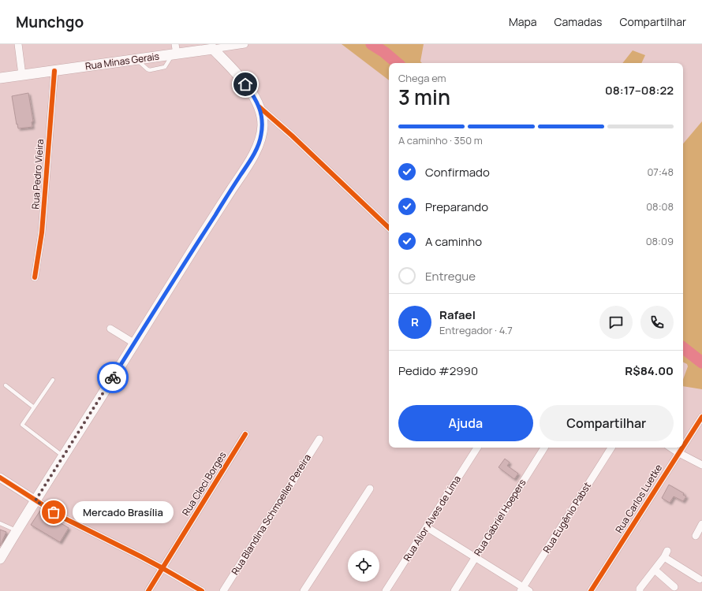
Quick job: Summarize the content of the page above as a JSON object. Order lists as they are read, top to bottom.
{
  "streets": {
    "main road": ["Rua Minas Gerais"],
    "street": [
      "Rua Pedro Vieira",
      "Rua Cleci Borges",
      "Rua Carlos Luetke",
      "Rua Blandina Schmoeller Pereira",
      "Rua Gabriel Hoepers",
      "Rua Eugênio Pabst",
      "Rua Alior Alves de Lima"
    ]
  },
  "crossings": [
    ["Rua Minas Gerais", "Rua Pedro Vieira"]
  ],
  "places": ["Mercado Brasília"],
  "page": {
    "header": "Munchgo",
    "nav": ["Mapa", "Camadas", "Compartilhar"],
    "heading": ["3 min", "Chega em", "08:17–08:22"],
    "panel": [
      "Rafael",
      "Entregador · 4.7",
      "Pedido #2990",
      "R$84.00"
    ],
    "bar": "A caminho · 350 m",
    "list": [
      ["Confirmado", "07:48"],
      ["Preparando", "08:08"],
      ["A caminho", "08:09"],
      "Entregue"
    ],
    "round": "R",
    "buttons": ["Ajuda", "Compartilhar"],
    "bubble": "Mercado Brasília"
  }
}
